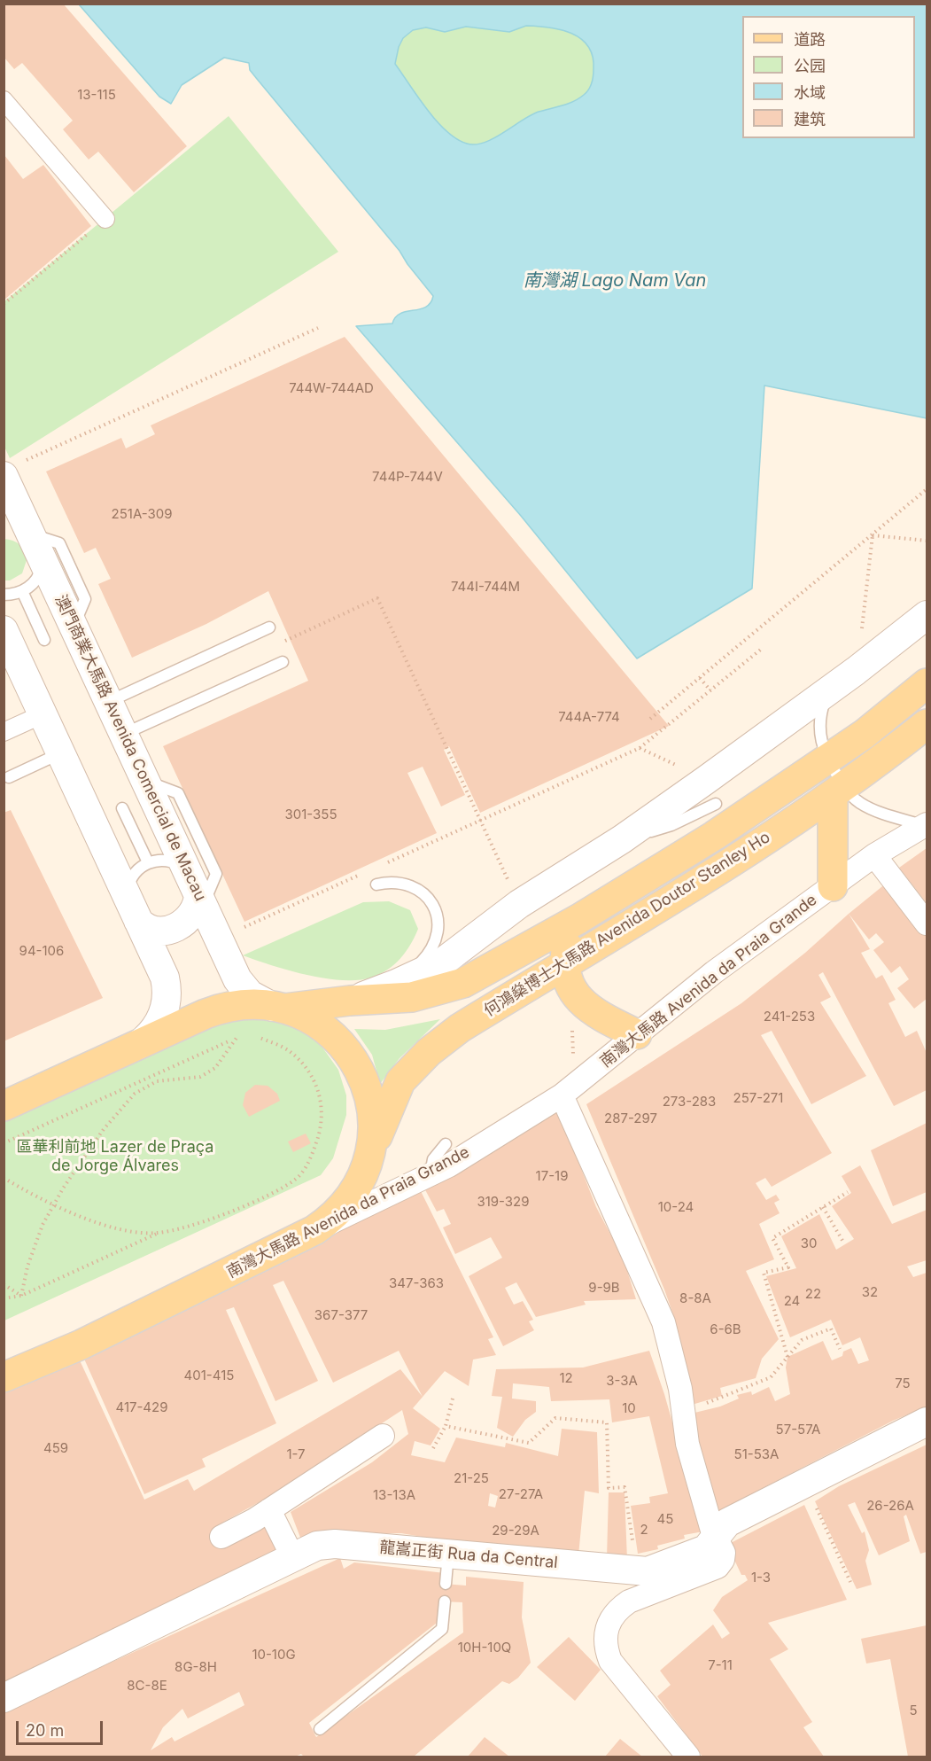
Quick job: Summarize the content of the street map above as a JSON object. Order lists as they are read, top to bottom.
{
  "streets": {
    "main road": ["何鴻燊博士大馬路 Avenida Doutor Stanley Ho", "南灣大馬路 Avenida da Praia Grande"],
    "street": ["澳門商業大馬路 Avenida Comercial de Macau", "龍嵩正街 Rua da Central"]
  },
  "crossings": [
    ["澳門商業大馬路 Avenida Comercial de Macau", "何鴻燊博士大馬路 Avenida Doutor Stanley Ho"]
  ],
  "water": ["南灣湖 Lago Nam Van"],
  "parks": ["區華利前地 Lazer de Praça de Jorge Álvares"],
  "house_numbers": [
    "13-115",
    "744W-744AD",
    "744P-744V",
    "251A-309",
    "744I-744M",
    "744A-774",
    "301-355",
    "94-106",
    "241-253",
    "257-271",
    "273-283",
    "287-297",
    "17-19",
    "319-329",
    "10-24",
    "30",
    "347-363",
    "9-9B",
    "32",
    "22",
    "8-8A",
    "24",
    "367-377",
    "6-6B",
    "401-415",
    "12",
    "3-3A",
    "75",
    "417-429",
    "10",
    "57-57A",
    "459",
    "1-7",
    "51-53A",
    "21-25",
    "27-27A",
    "13-13A",
    "26-26A",
    "45",
    "2",
    "29-29A",
    "1-3",
    "10H-10Q",
    "10-10G",
    "7-11",
    "8G-8H",
    "8C-8E",
    "5"
  ],
  "legend": [
    "道路",
    "公园",
    "水域",
    "建筑"
  ],
  "scale_bar": "20 m"
}
